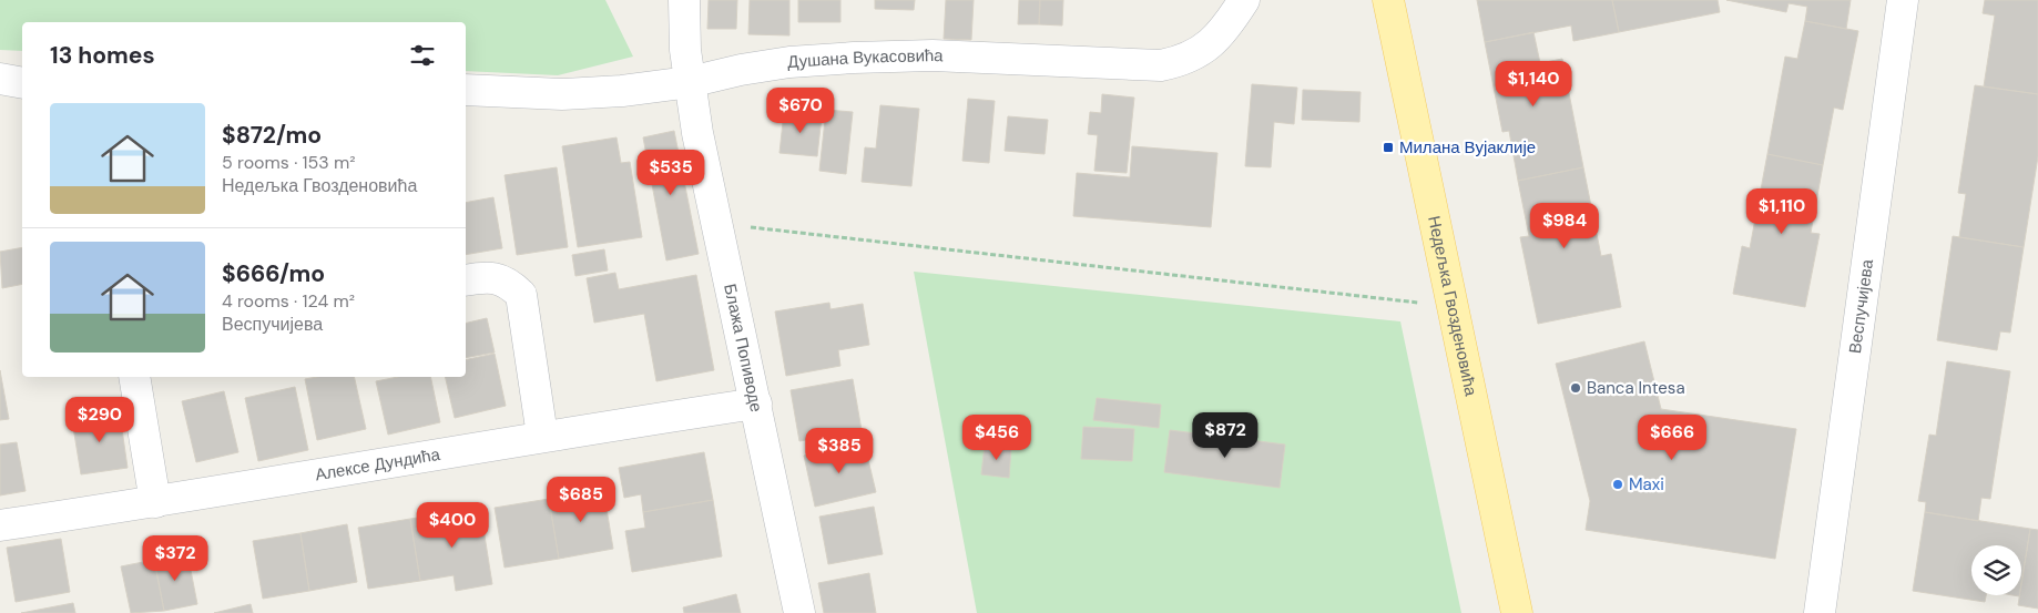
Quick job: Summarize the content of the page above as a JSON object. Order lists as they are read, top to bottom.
{
  "streets": {
    "main road": ["Недељка Гвозденовића"],
    "street": [
      "Душана Вукасовића",
      "Веспучијева",
      "Блажа Попиводе",
      "Алексе Дундића"
    ]
  },
  "crossings": [
    ["Душана Вукасовића", "Блажа Попиводе"],
    ["Блажа Попиводе", "Алексе Дундића"]
  ],
  "places": {
    "transit": ["Милана Вујаклије"],
    "other": ["Banca Intesa", "Maxi"]
  },
  "page": {
    "heading": "13 homes",
    "price": [
      "$1,140",
      "$670",
      "$535",
      "$1,110",
      "$984",
      "$290",
      "$872",
      "$456",
      "$666",
      "$385",
      "$685",
      "$400",
      "$372"
    ],
    "list": [
      {
        "name": "$872/mo",
        "note": "5 rooms · 153 m² · Недељка Гвозденовића"
      },
      {
        "name": "$666/mo",
        "note": "4 rooms · 124 m² · Веспучијева"
      }
    ]
  }
}
